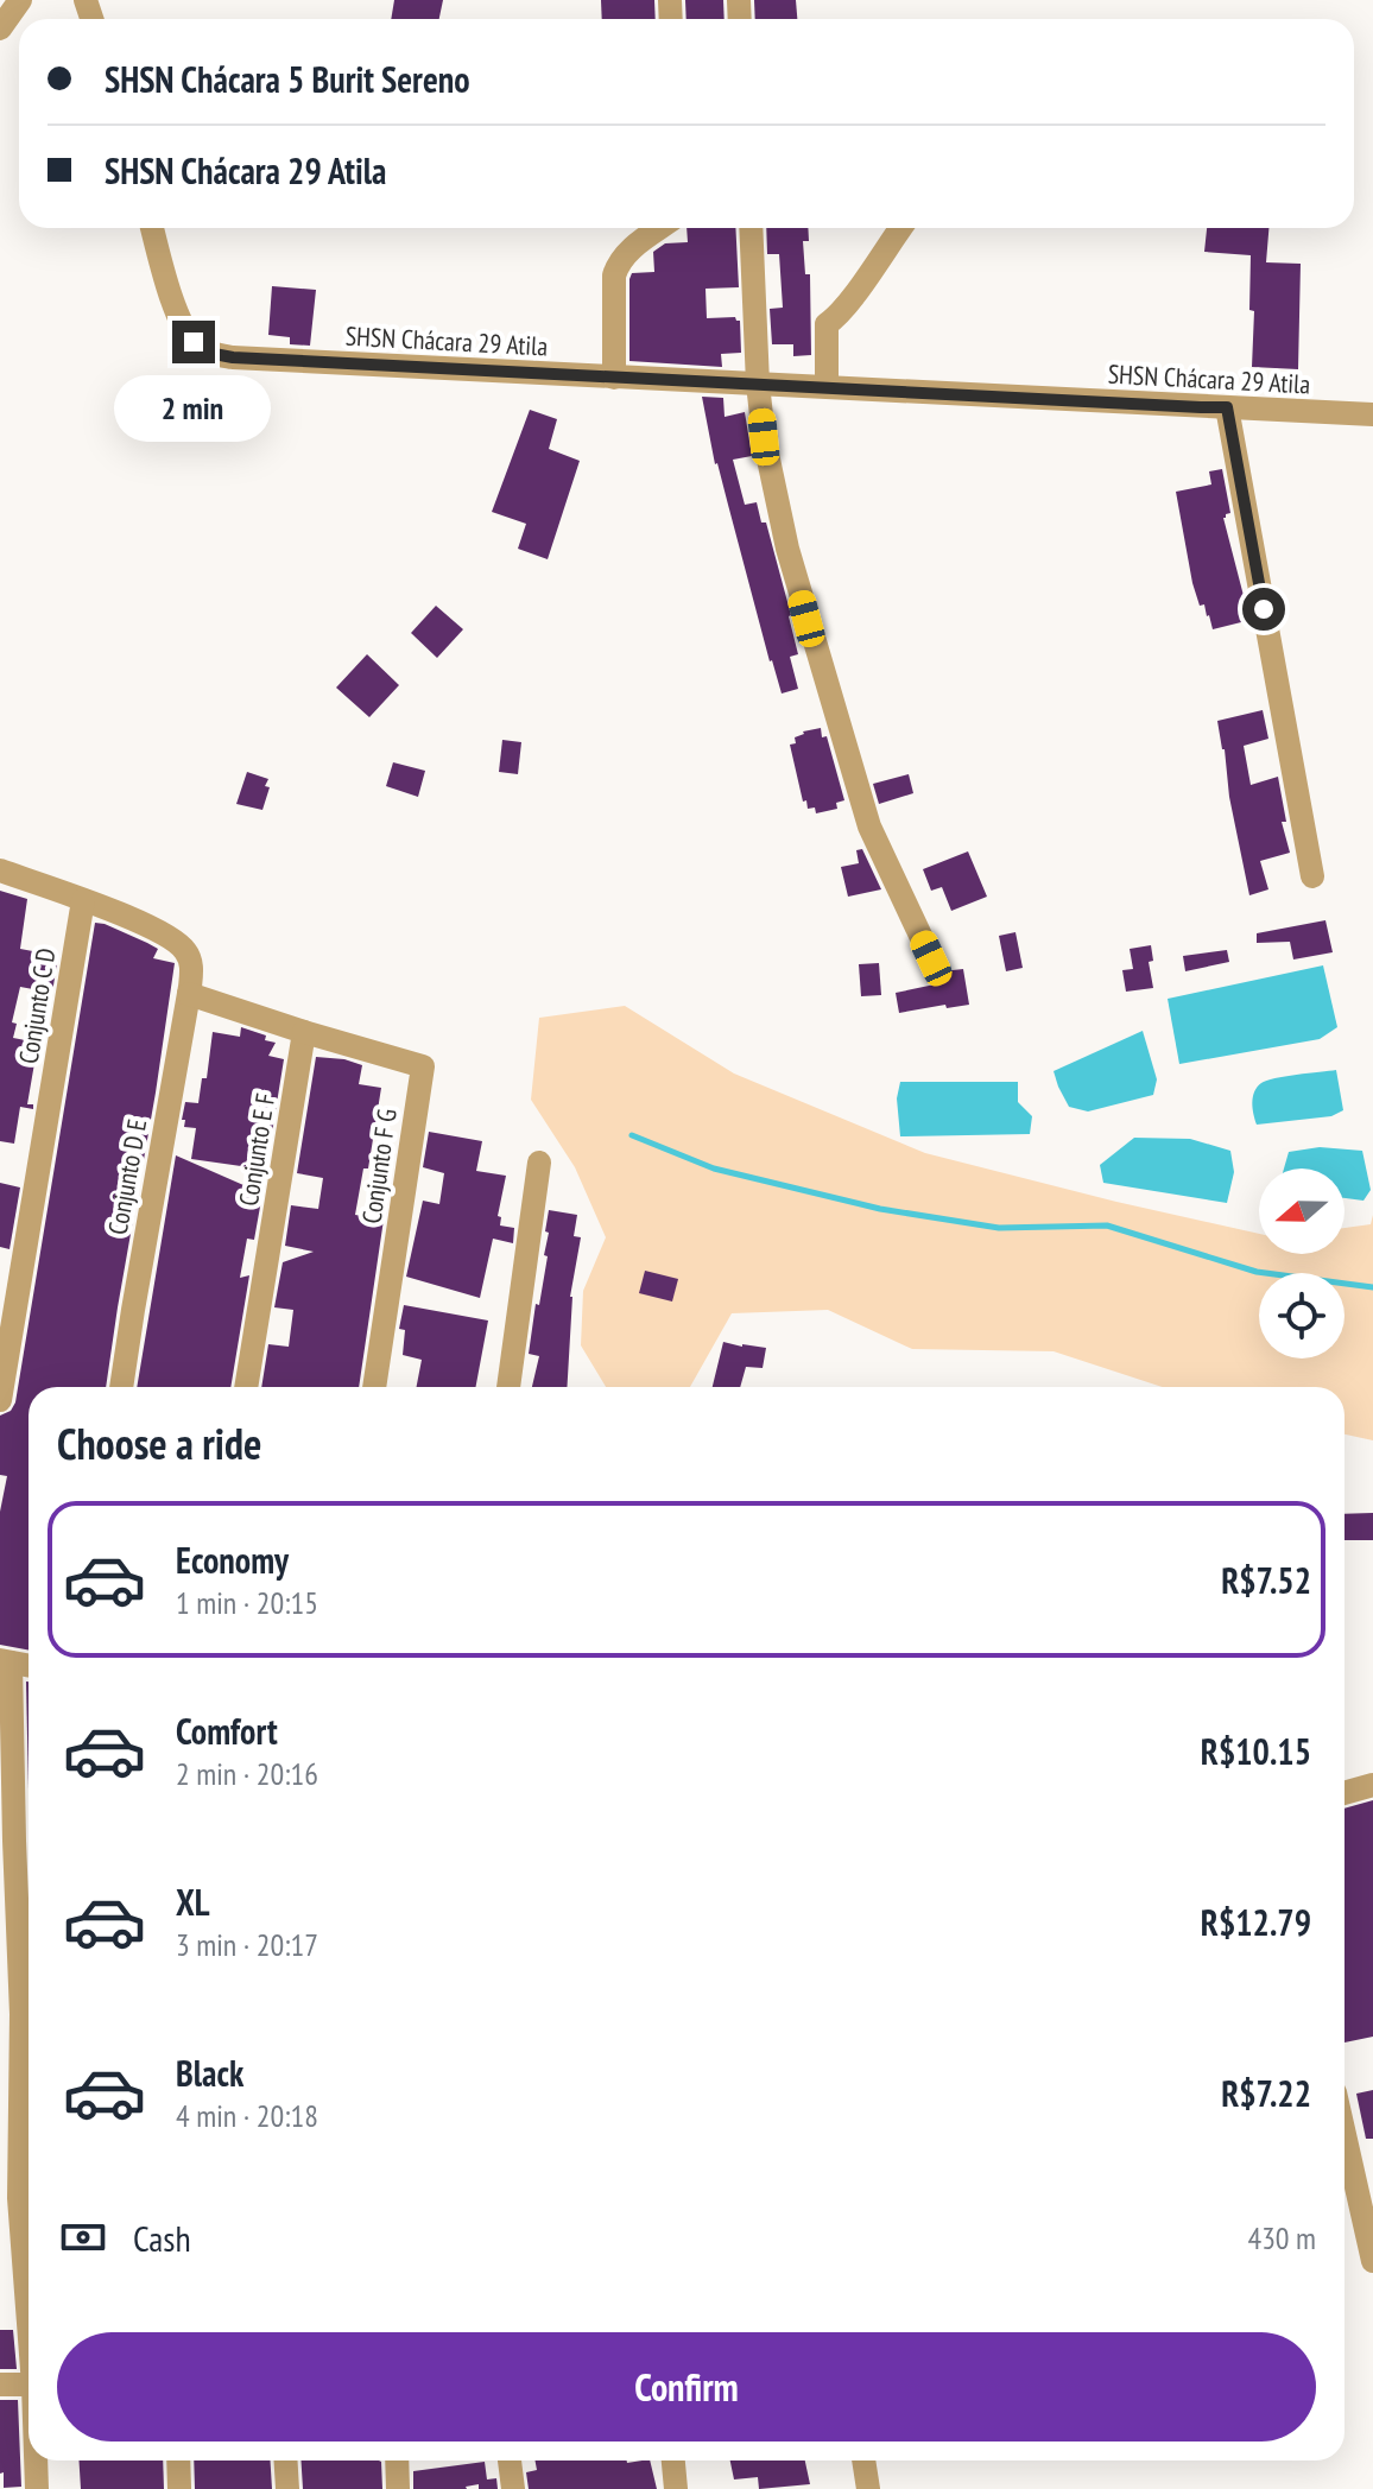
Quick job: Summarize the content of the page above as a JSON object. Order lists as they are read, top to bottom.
{
  "streets": {
    "street": [
      "SHSN Chácara 29 Atila",
      "Conjunto C D",
      "Conjunto E F",
      "Conjunto F G",
      "Conjunto D E"
    ]
  },
  "crossings": [
    ["Conjunto C D", "Conjunto D E"],
    ["Conjunto E F", "Conjunto F G"]
  ],
  "north": "left",
  "page": {
    "banner": ["SHSN Chácara 5 Burit Sereno", "SHSN Chácara 29 Atila"],
    "bubble": "2 min",
    "heading": "Choose a ride",
    "list": [
      {
        "name": "Economy",
        "note": "1 min · 20:15",
        "value": "R$7.52"
      },
      {
        "name": "Comfort",
        "note": "2 min · 20:16",
        "value": "R$10.15"
      },
      {
        "name": "XL",
        "note": "3 min · 20:17",
        "value": "R$12.79"
      },
      {
        "name": "Black",
        "note": "4 min · 20:18",
        "value": "R$7.22"
      }
    ],
    "pay": ["Cash", "430 m"],
    "buttons": "Confirm"
  }
}
